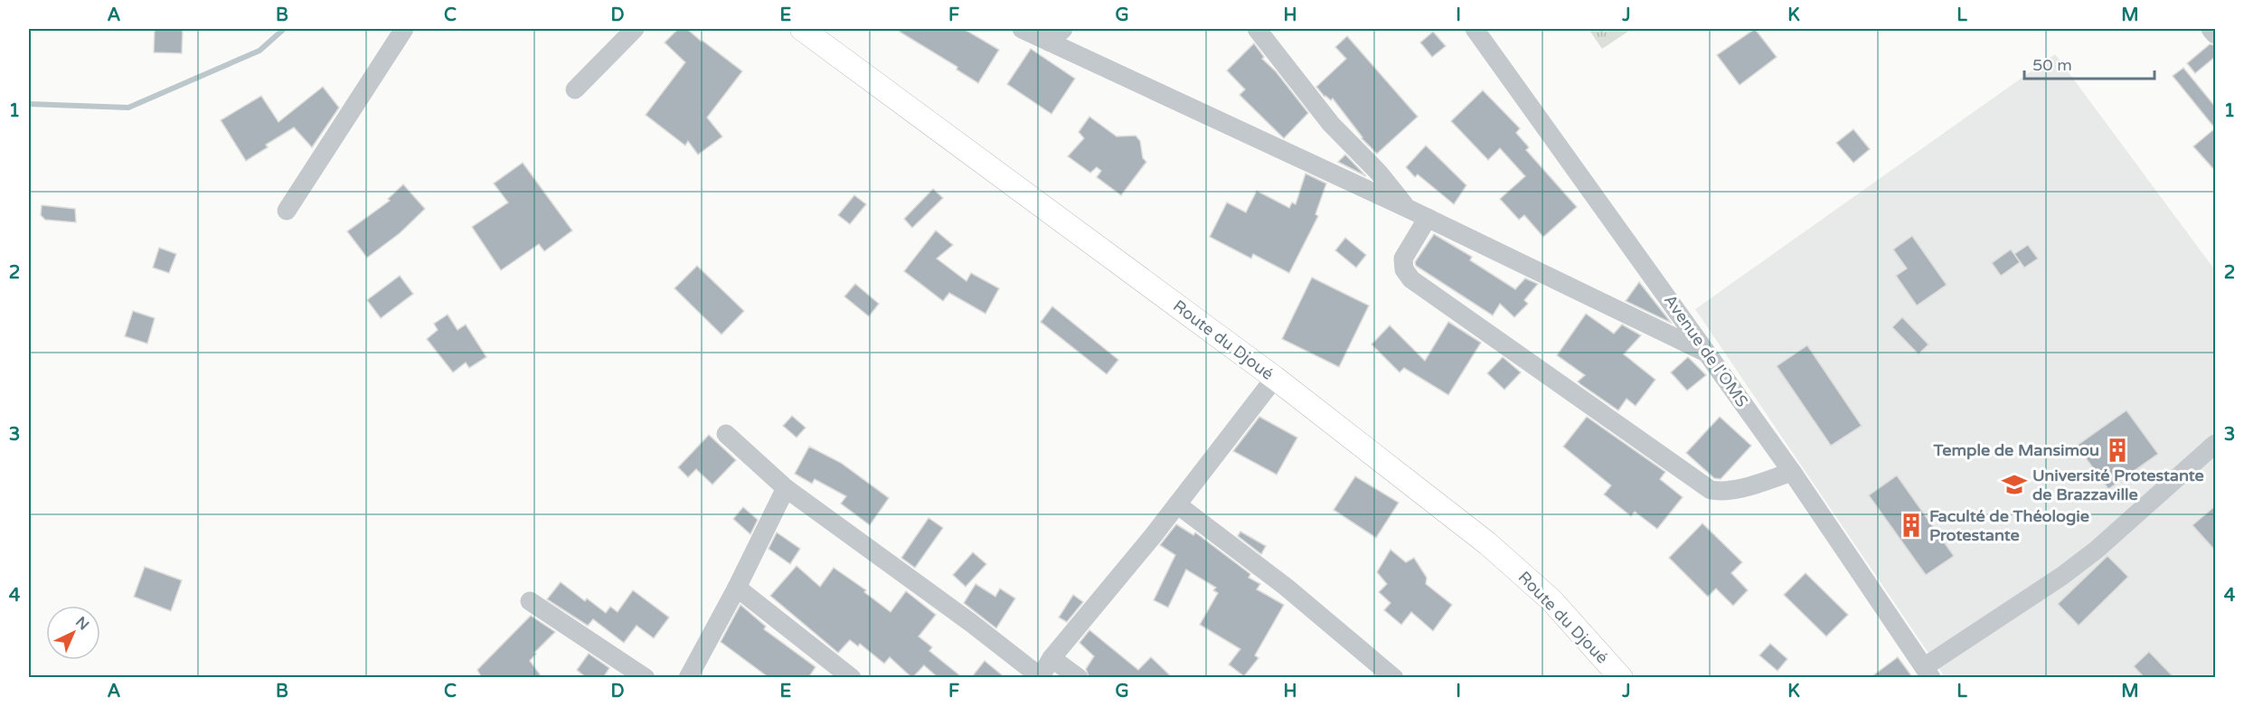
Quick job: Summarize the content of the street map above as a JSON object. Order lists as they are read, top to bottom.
{
  "streets": {
    "main road": ["Route du Djoué"],
    "street": ["Avenue de l'OMS"]
  },
  "places": {
    "building": ["Temple de Mansimou", "Faculté de Théologie Protestante"],
    "school or university": ["Université Protestante de Brazzaville"]
  },
  "scale_bar": "50 m",
  "north": "top right",
  "grid": {
    "columns": [
      "A",
      "B",
      "C",
      "D",
      "E",
      "F",
      "G",
      "H",
      "I",
      "J",
      "K",
      "L",
      "M"
    ],
    "rows": [
      "1",
      "2",
      "3",
      "4"
    ]
  }
}
